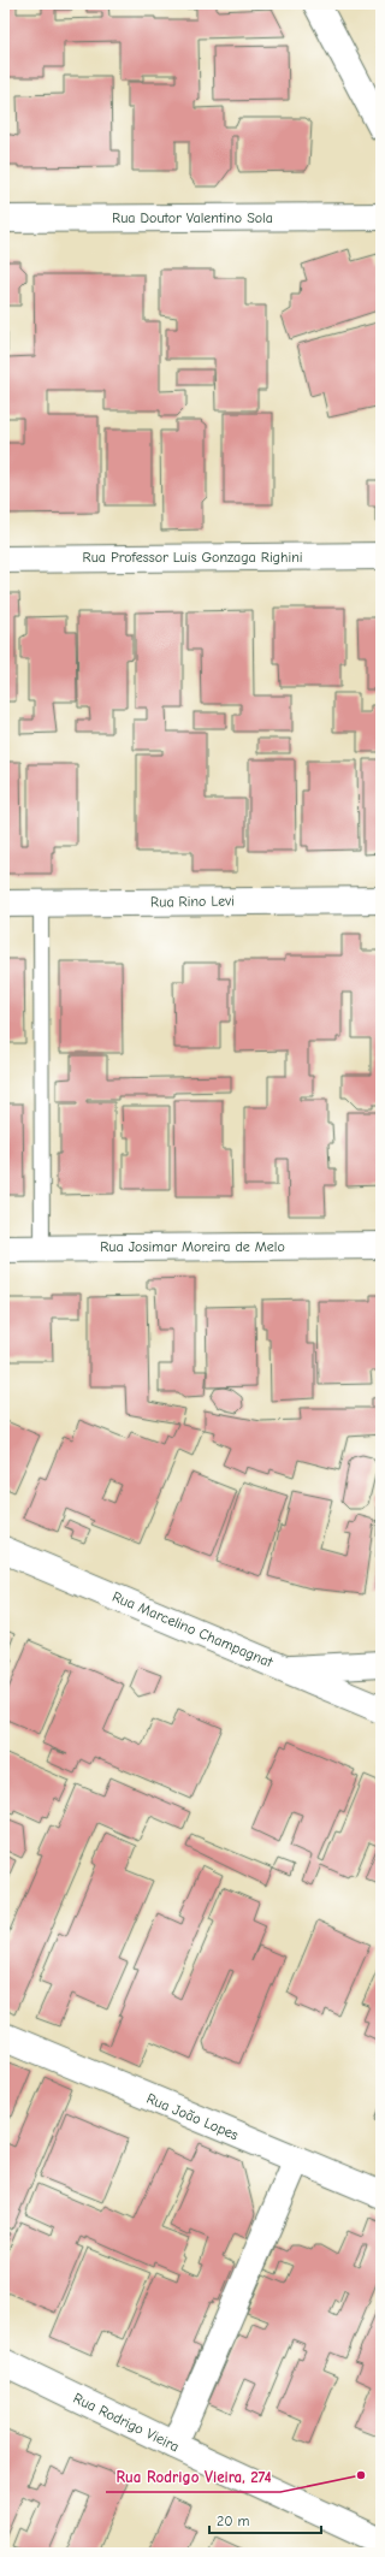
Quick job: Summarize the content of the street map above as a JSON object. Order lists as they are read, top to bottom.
{
  "streets": {
    "street": [
      "Rua Doutor Valentino Sola",
      "Rua Professor Luis Gonzaga Righini",
      "Rua Rino Levi",
      "Rua Josimar Moreira de Melo",
      "Rua Marcelino Champagnat",
      "Rua João Lopes",
      "Rua Rodrigo Vieira"
    ]
  },
  "places": ["Rua Rodrigo Vieira, 274"],
  "scale_bar": "20 m"
}
